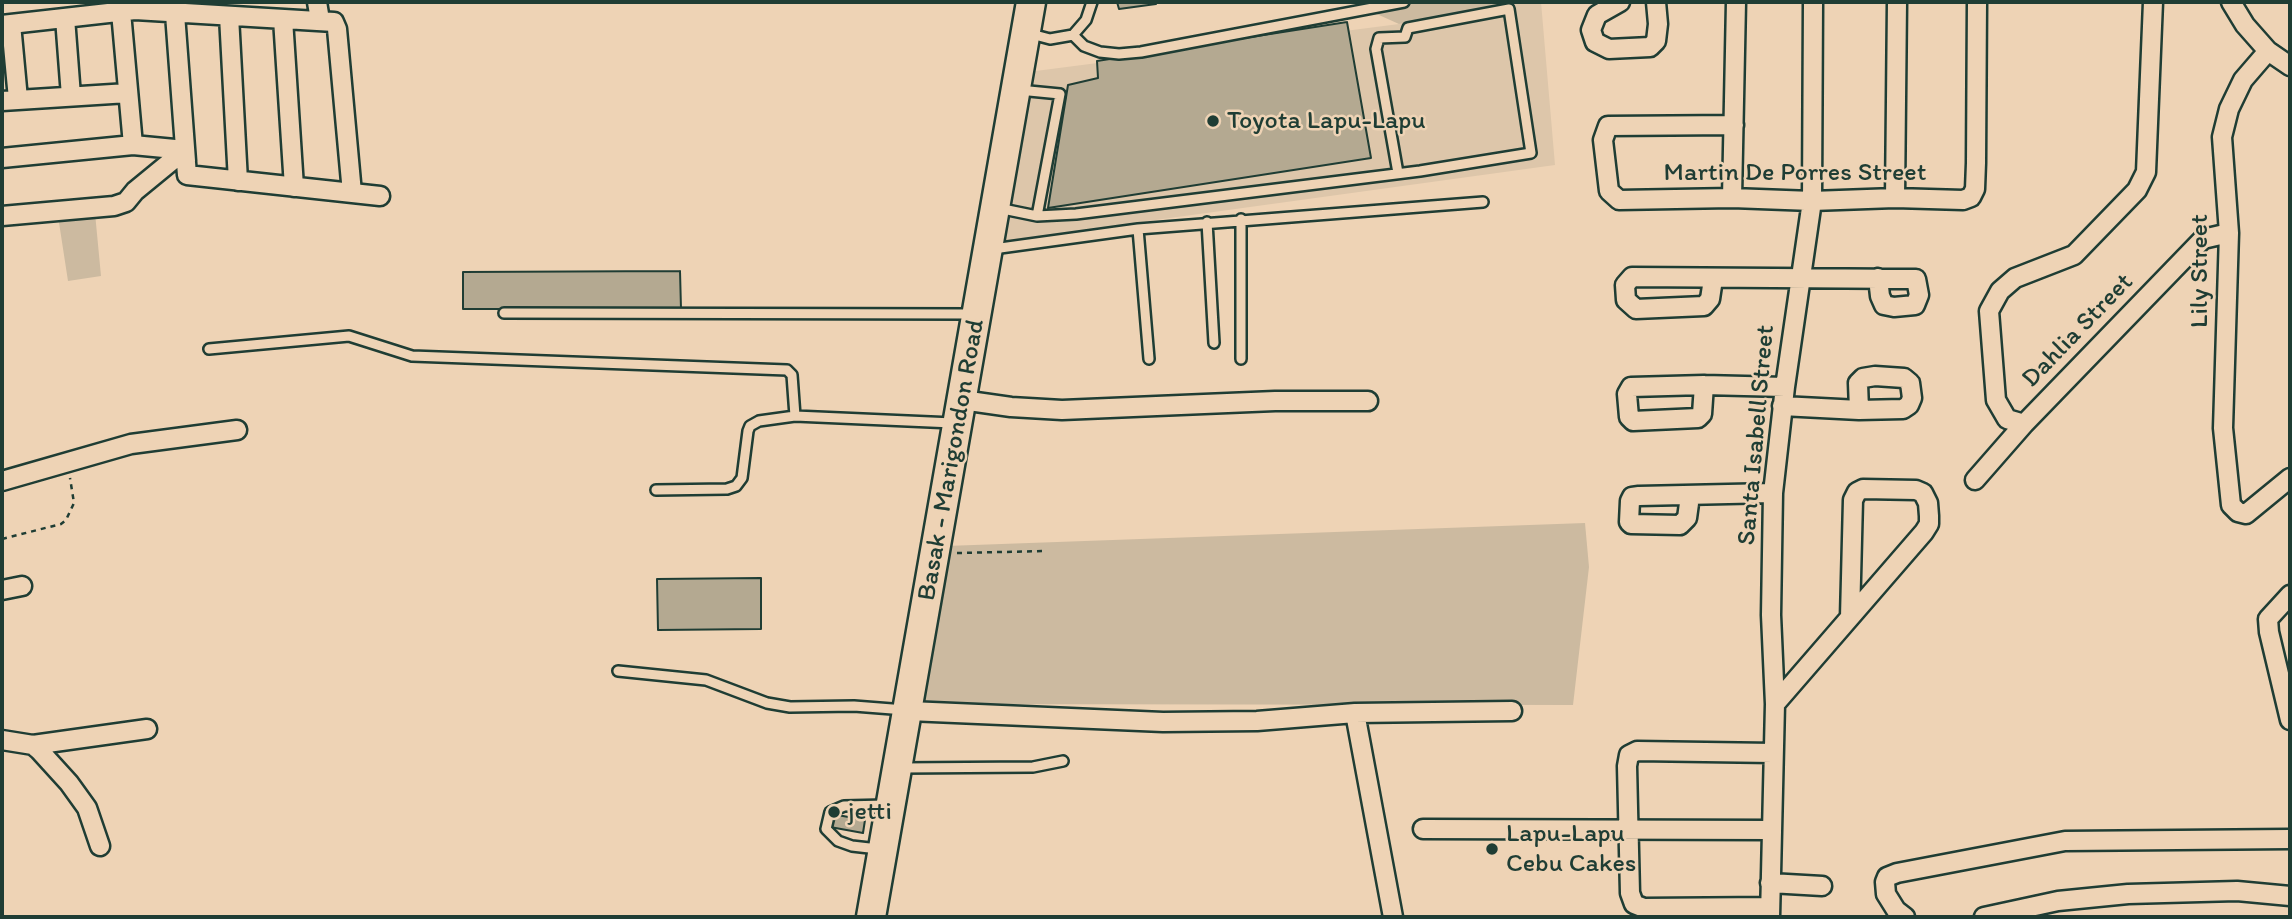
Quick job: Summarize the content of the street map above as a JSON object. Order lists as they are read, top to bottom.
{
  "streets": {
    "main road": ["Basak - Marigondon Road"],
    "street": [
      "Martin De Porres Street",
      "Lily Street",
      "Dahlia Street",
      "Santa Isabell Street"
    ]
  },
  "crossings": [
    ["Martin De Porres Street", "Santa Isabell Street"],
    ["Lily Street", "Dahlia Street"]
  ],
  "places": ["Toyota Lapu-Lapu", "jetti", "Lapu-Lapu Cebu Cakes"]
}
